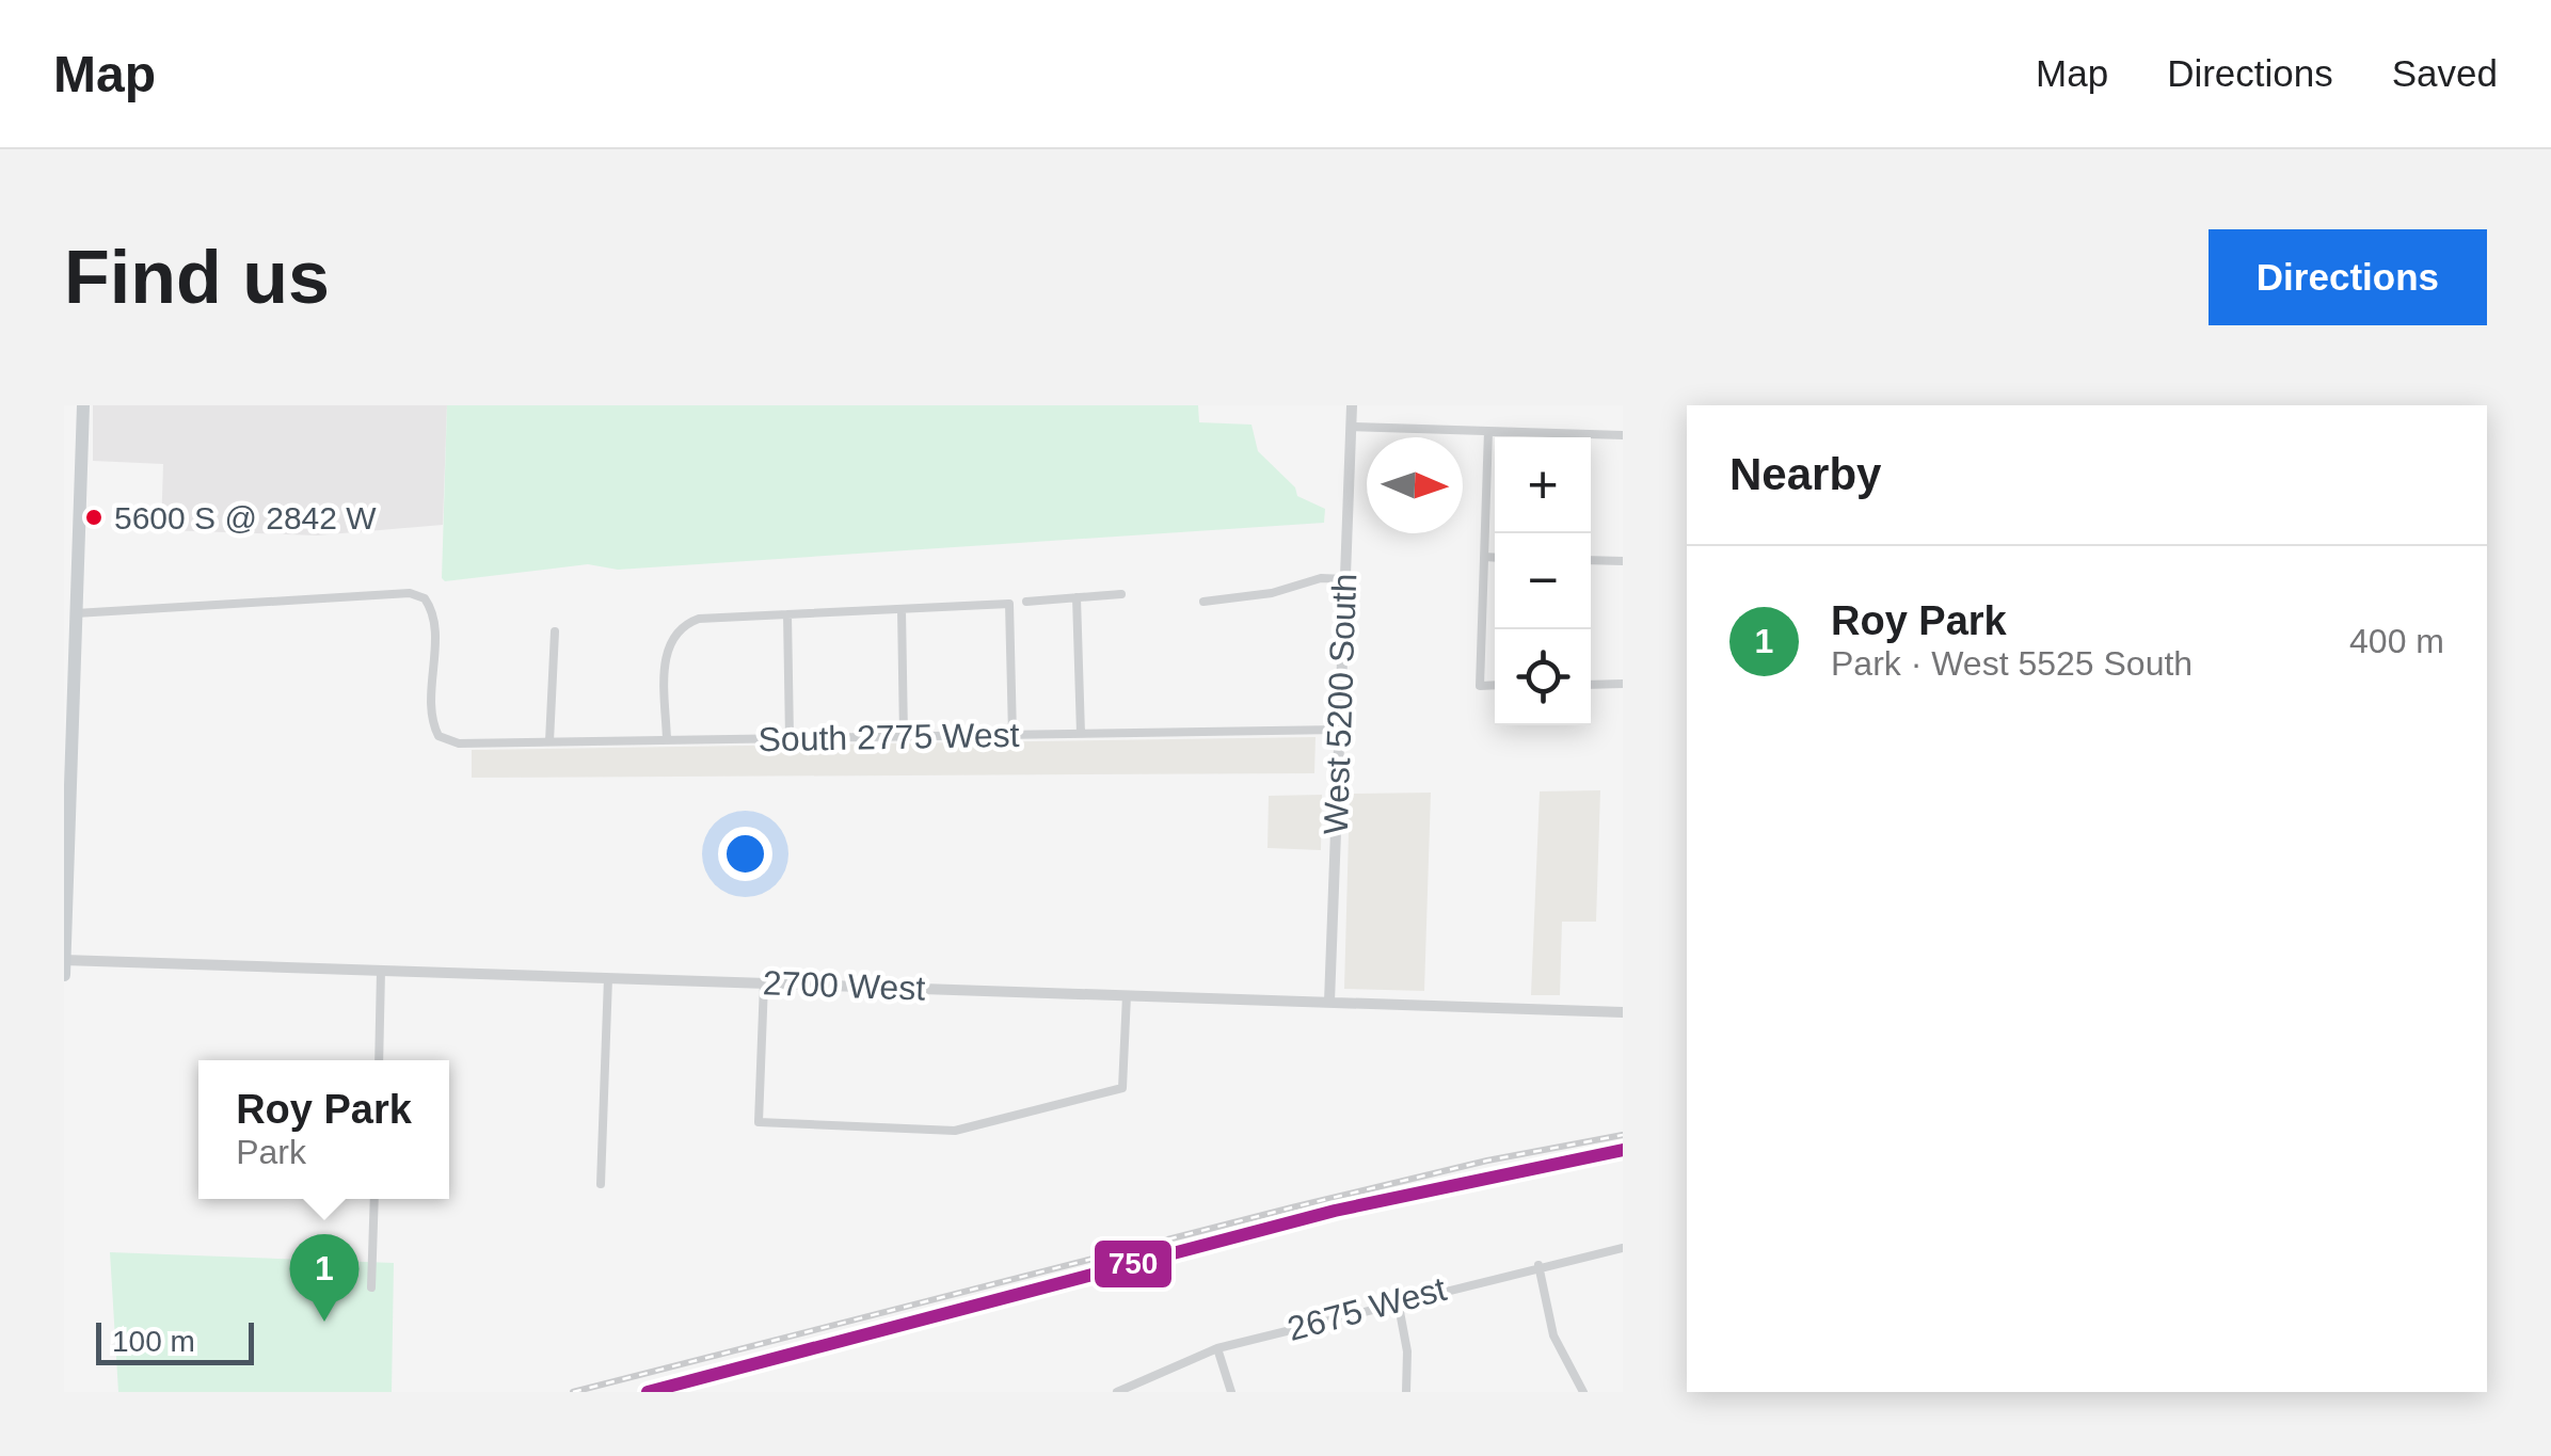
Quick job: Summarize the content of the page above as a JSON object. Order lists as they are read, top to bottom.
{
  "streets": {
    "street": [
      "West 5200 South",
      "South 2775 West",
      "2700 West",
      "2675 West"
    ]
  },
  "crossings": [
    ["West 5200 South", "South 2775 West"],
    ["West 5200 South", "2700 West"]
  ],
  "places": ["5600 S @ 2842 W"],
  "lines": ["transit line 750"],
  "scale_bar": "100 m",
  "north": "right",
  "page": {
    "header": "Map",
    "nav": ["Map", "Directions", "Saved"],
    "buttons": "Directions",
    "title": "Find us",
    "heading": "Nearby",
    "map_buttons": ["+", "−"],
    "list": [
      {
        "mark": "1",
        "name": "Roy Park",
        "note": "Park · West 5525 South",
        "value": "400 m"
      }
    ],
    "popup": ["Roy Park", "Park"],
    "pins": "1",
    "scale": "100 m"
  }
}
